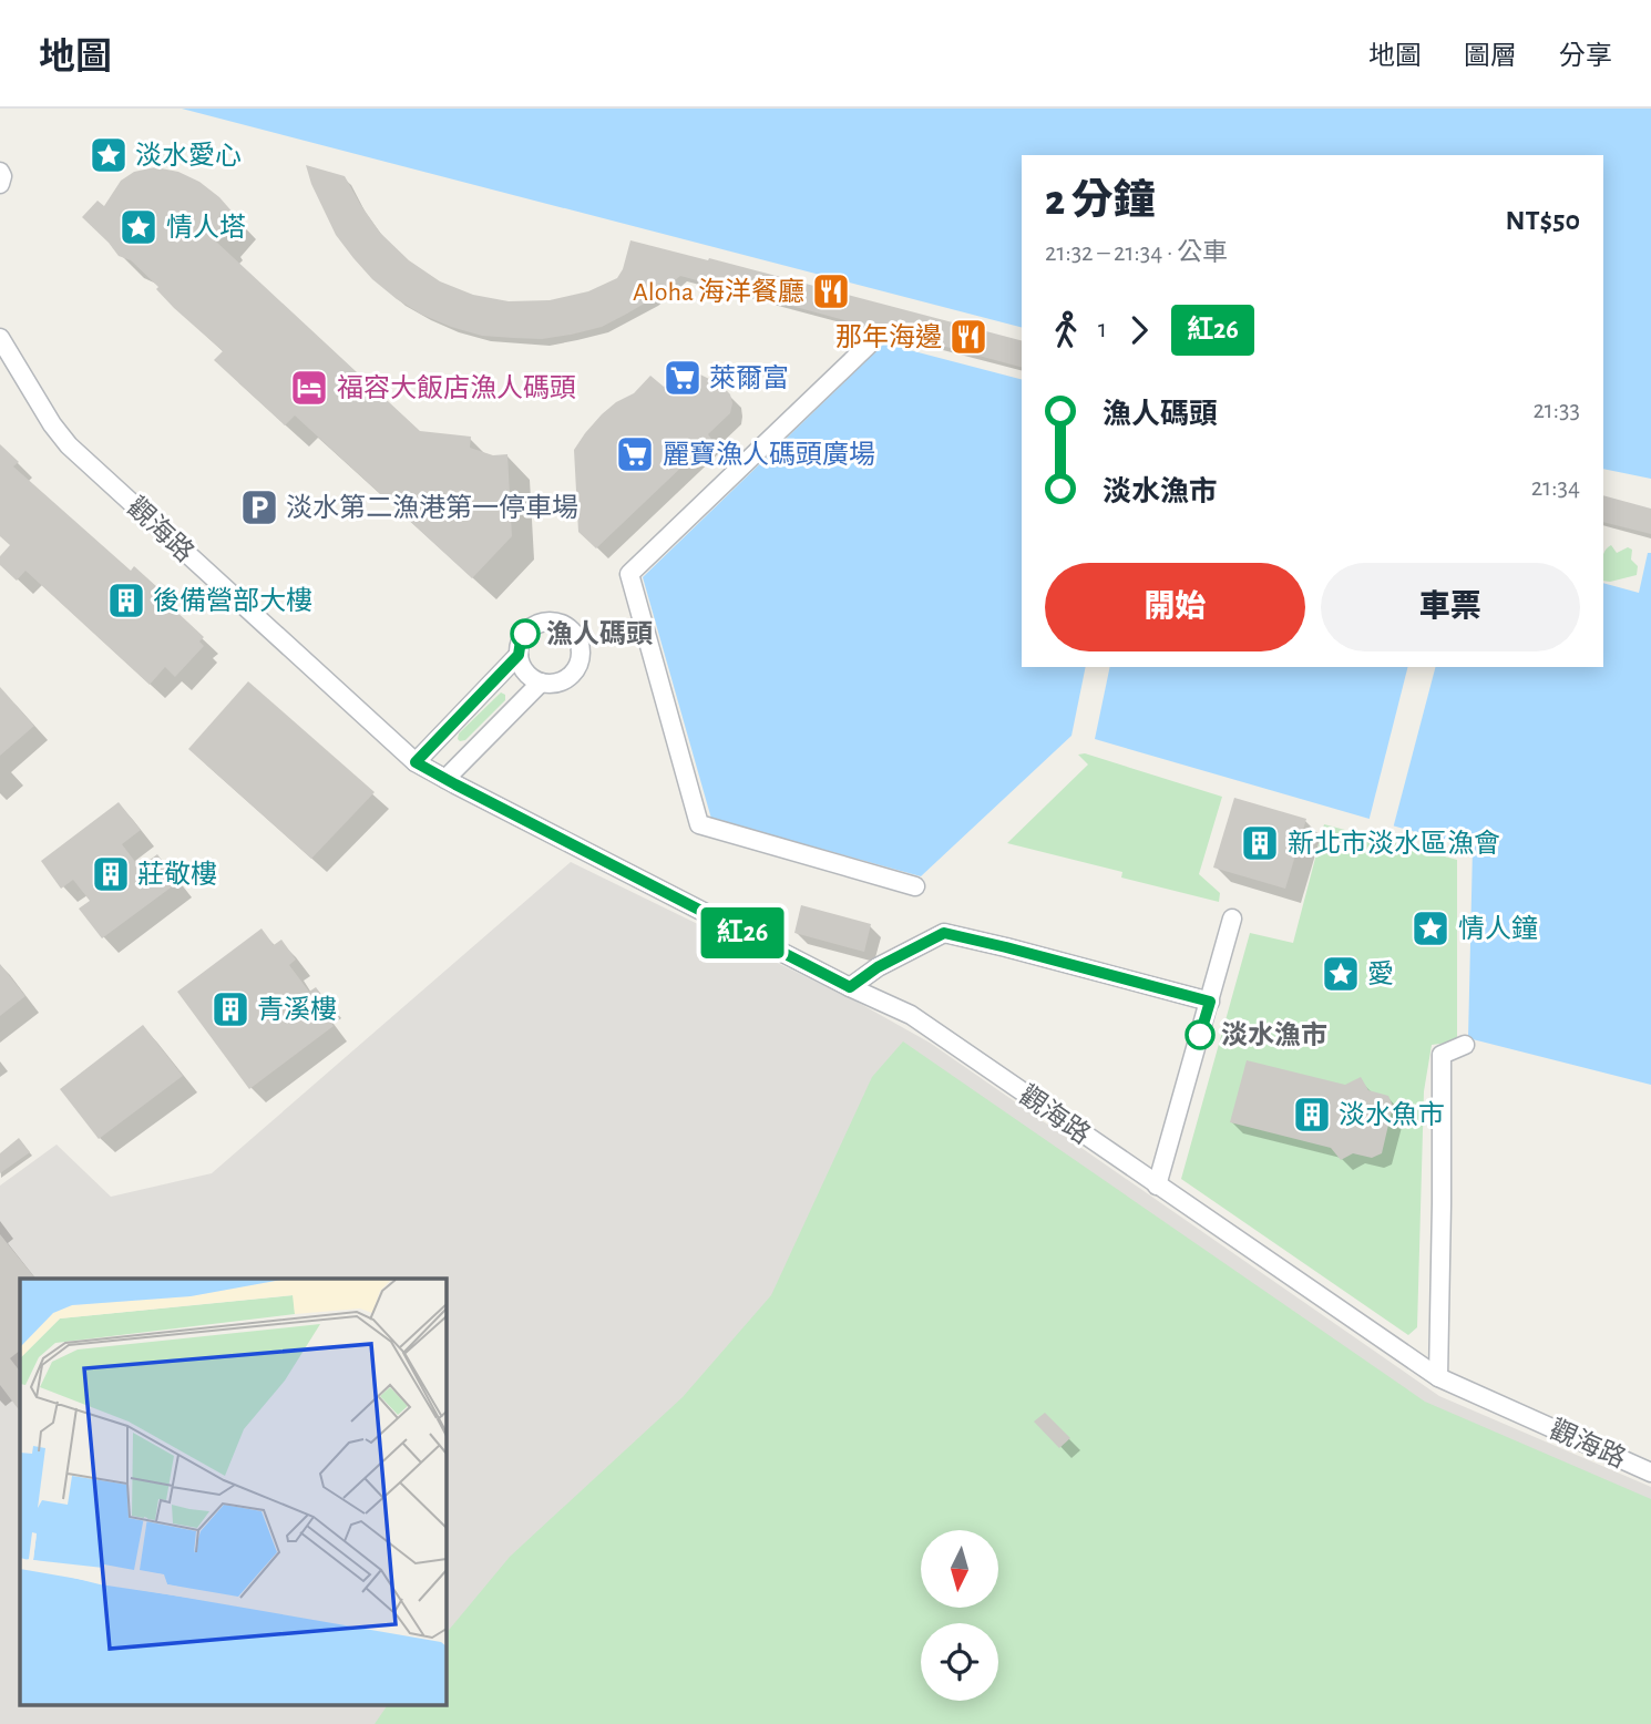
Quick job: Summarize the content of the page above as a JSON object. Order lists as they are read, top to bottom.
{
  "streets": {
    "street": ["觀海路"]
  },
  "places": {
    "place": [
      "淡水愛心",
      "情人塔",
      "情人鐘",
      "愛"
    ],
    "restaurant": ["Aloha 海洋餐廳", "那年海邊"],
    "supermarket": ["萊爾富", "麗寶漁人碼頭廣場"],
    "hotel": ["福容大飯店漁人碼頭"],
    "parking": ["淡水第二漁港第一停車場"],
    "building": [
      "後備營部大樓",
      "新北市淡水區漁會",
      "莊敬樓",
      "青溪樓",
      "淡水魚市"
    ],
    "other": ["漁人碼頭", "淡水漁市"]
  },
  "lines": ["bus line 紅26"],
  "north": "bottom",
  "page": {
    "header": "地圖",
    "nav": ["地圖", "圖層", "分享"],
    "on_map": "紅26",
    "heading": ["2 分鐘", "21:32 – 21:34 · 公車", "NT$50"],
    "legs": ["1", "紅26"],
    "list": [
      {
        "name": "漁人碼頭",
        "value": "21:33"
      },
      {
        "name": "淡水漁市",
        "value": "21:34"
      }
    ],
    "buttons": ["開始", "車票"]
  }
}
